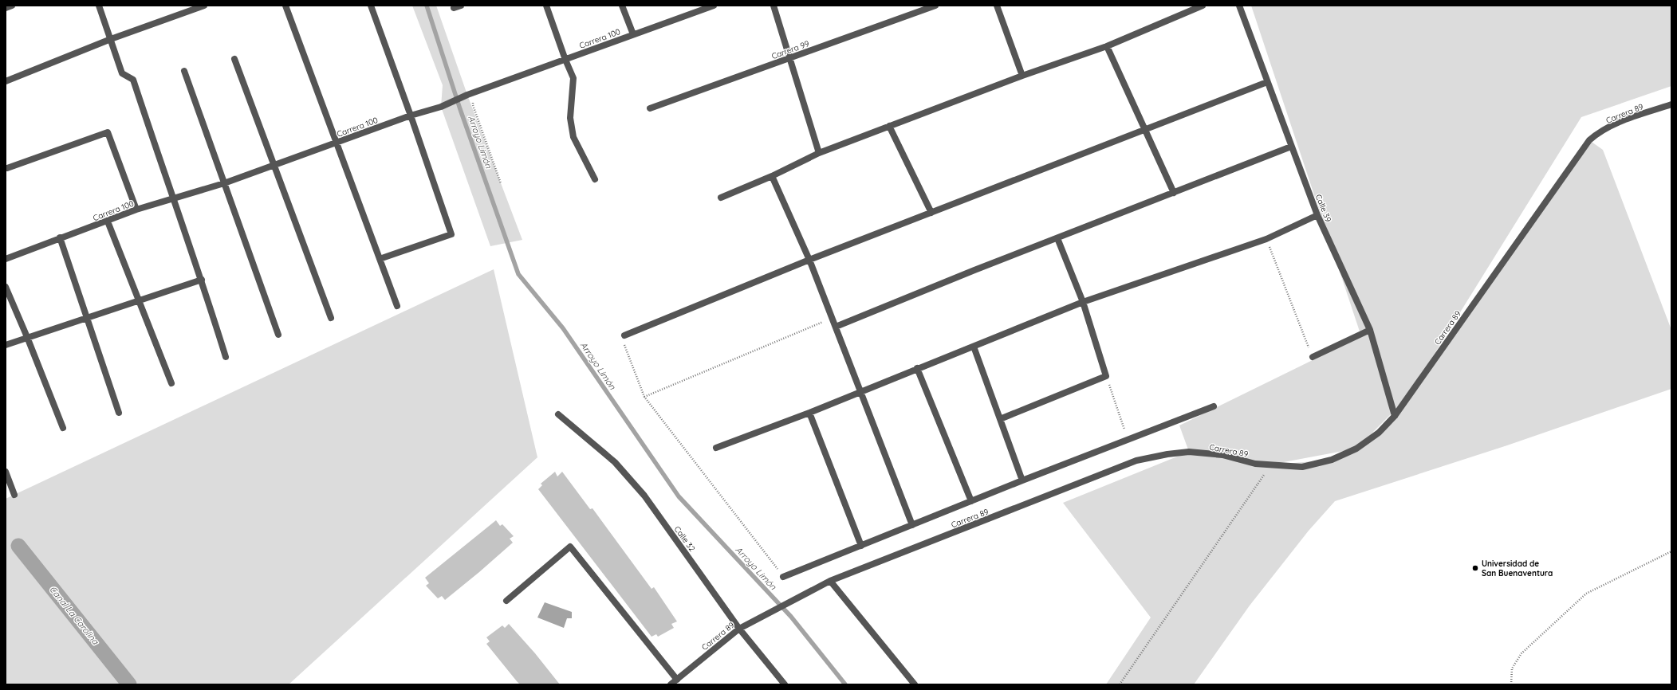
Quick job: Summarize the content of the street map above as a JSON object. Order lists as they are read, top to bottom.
{
  "streets": {
    "street": [
      "Carrera 100",
      "Carrera 99",
      "Carrera 89",
      "Calle 39",
      "Calle 32"
    ]
  },
  "crossings": [
    ["Carrera 89", "Calle 39"],
    ["Carrera 89", "Calle 32"]
  ],
  "water": ["Arroyo Limón", "Canal La Carolina"],
  "places": ["Universidad de San Buenaventura"]
}
